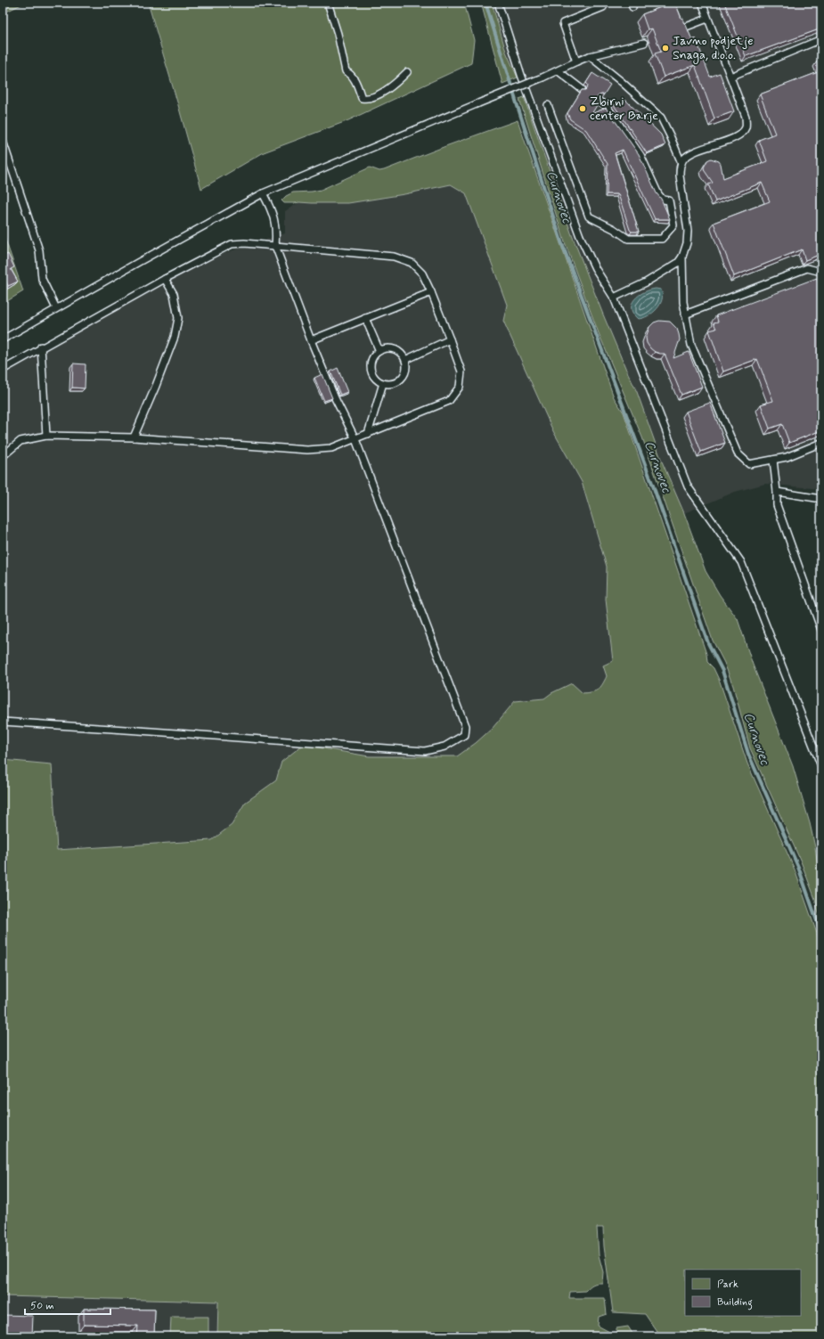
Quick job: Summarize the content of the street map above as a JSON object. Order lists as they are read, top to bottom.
{
  "water": ["Curnovec"],
  "places": ["Javno podjetje Snaga, d.o.o.", "Zbirni center Barje"],
  "legend": ["Park", "Building"],
  "scale_bar": "50 m"
}
